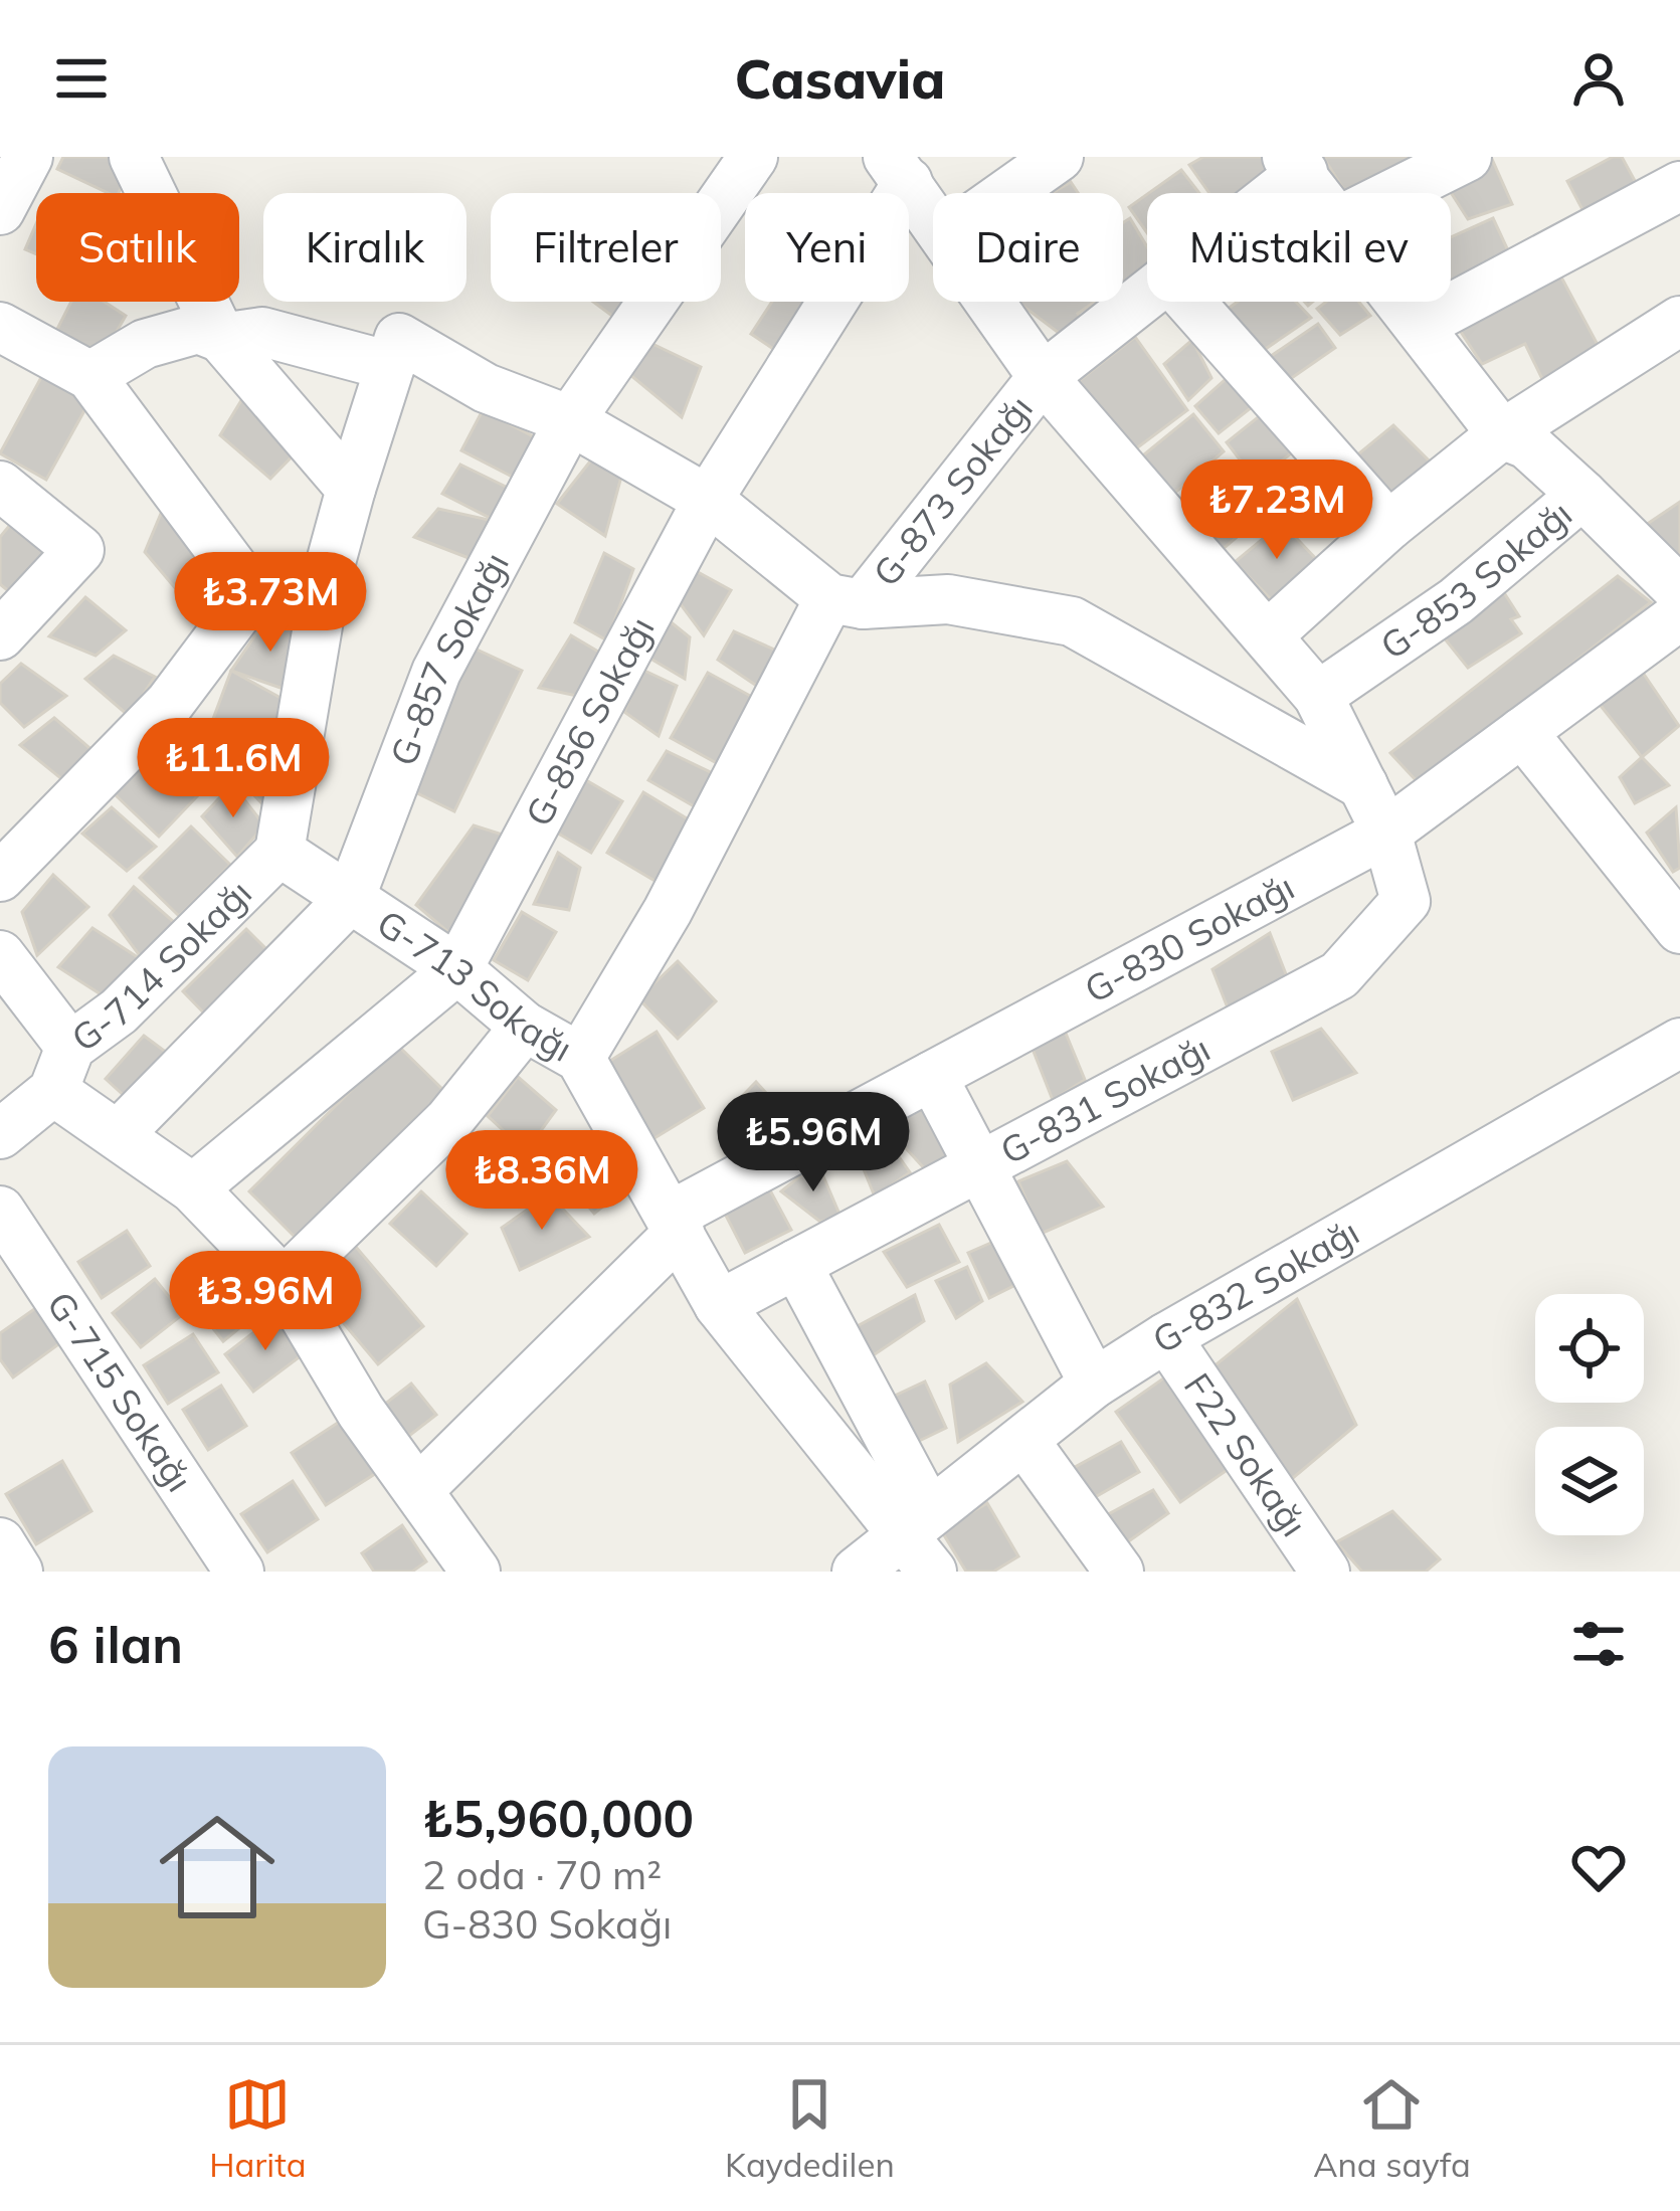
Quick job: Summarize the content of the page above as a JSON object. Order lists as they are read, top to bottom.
{
  "streets": {
    "street": [
      "G-873 Sokağı",
      "G-853 Sokağı",
      "G-857 Sokağı",
      "G-856 Sokağı",
      "G-830 Sokağı",
      "G-714 Sokağı",
      "G-713 Sokağı",
      "G-831 Sokağı",
      "G-832 Sokağı",
      "G-715 Sokağı",
      "F22 Sokağı"
    ]
  },
  "crossings": [
    ["G-873 Sokağı", "G-713 Sokağı"],
    ["G-853 Sokağı", "G-830 Sokağı"],
    ["G-857 Sokağı", "G-713 Sokağı"],
    ["G-856 Sokağı", "G-713 Sokağı"],
    ["G-830 Sokağı", "G-713 Sokağı"],
    ["G-830 Sokağı", "G-831 Sokağı"],
    ["G-714 Sokağı", "G-713 Sokağı"],
    ["G-713 Sokağı", "G-831 Sokağı"],
    ["G-713 Sokağı", "G-832 Sokağı"],
    ["G-832 Sokağı", "F22 Sokağı"]
  ],
  "page": {
    "header": "Casavia",
    "chip": [
      "Satılık",
      "Kiralık",
      "Filtreler",
      "Yeni",
      "Daire",
      "Müstakil ev"
    ],
    "price": [
      "₺7.23M",
      "₺3.73M",
      "₺11.6M",
      "₺5.96M",
      "₺8.36M",
      "₺3.96M"
    ],
    "heading": "6 ilan",
    "list": [
      {
        "name": "₺5,960,000",
        "note": "2 oda · 70 m² · G-830 Sokağı"
      }
    ],
    "tabs": ["Harita", "Kaydedilen", "Ana sayfa"]
  }
}
